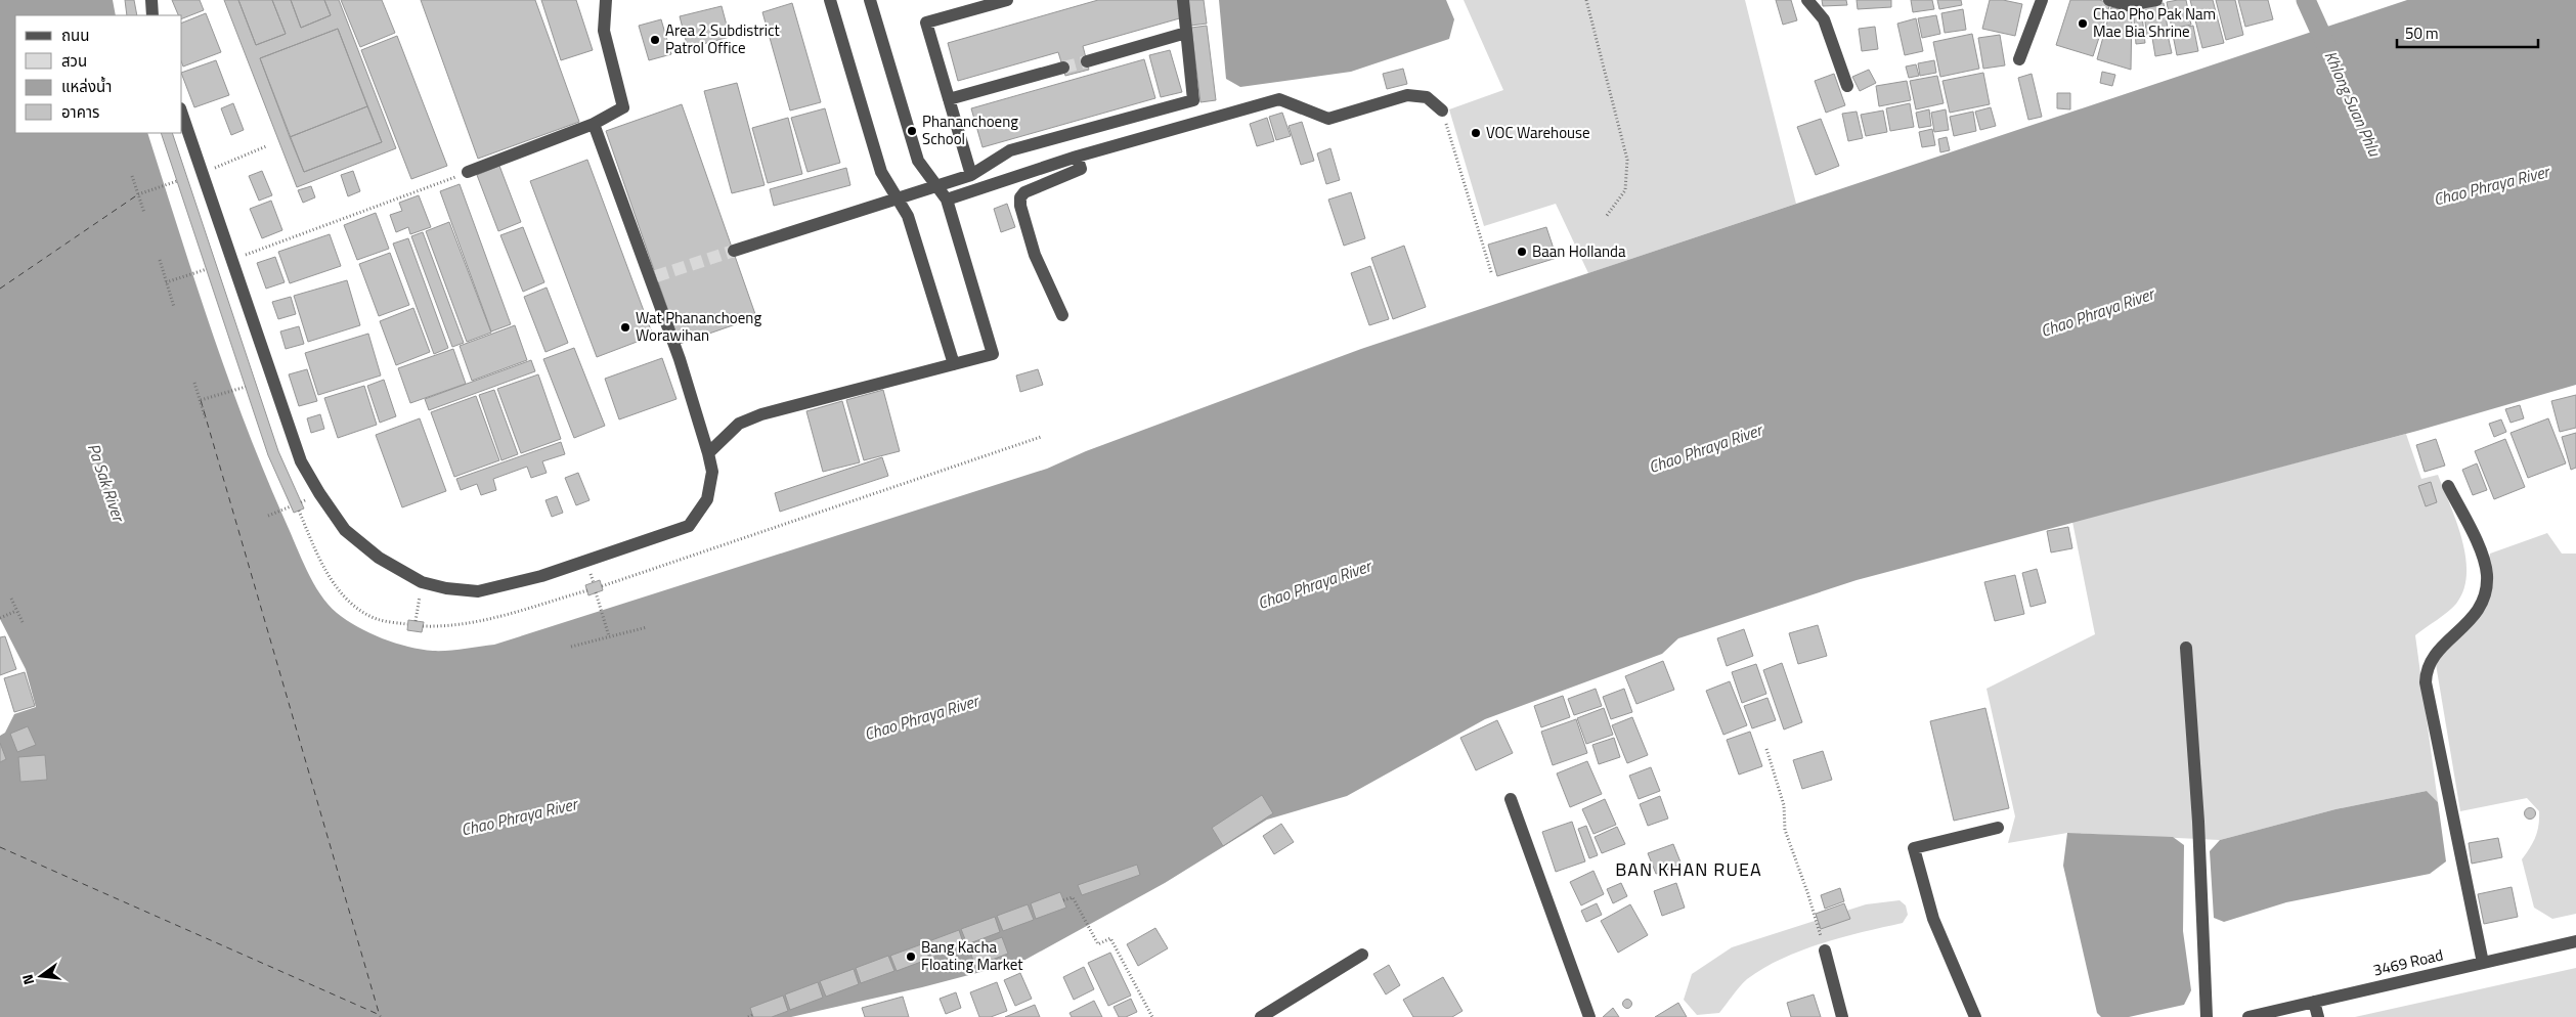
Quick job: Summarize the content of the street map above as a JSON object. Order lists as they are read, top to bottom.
{
  "streets": {
    "street": ["3469 Road"]
  },
  "districts": ["BAN KHAN RUEA"],
  "water": ["Khlong Suan Phlu", "Chao Phraya River", "Pa Sak River"],
  "places": [
    "Chao Pho Pak Nam Mae Bia Shrine",
    "Area 2 Subdistrict Patrol Office",
    "Phananchoeng School",
    "VOC Warehouse",
    "Baan Hollanda",
    "Wat Phananchoeng Worawihan",
    "Bang Kacha Floating Market"
  ],
  "legend": [
    "ถนน",
    "สวน",
    "แหล่งน้ำ",
    "อาคาร"
  ],
  "scale_bar": "50 m",
  "north": "left"
}
